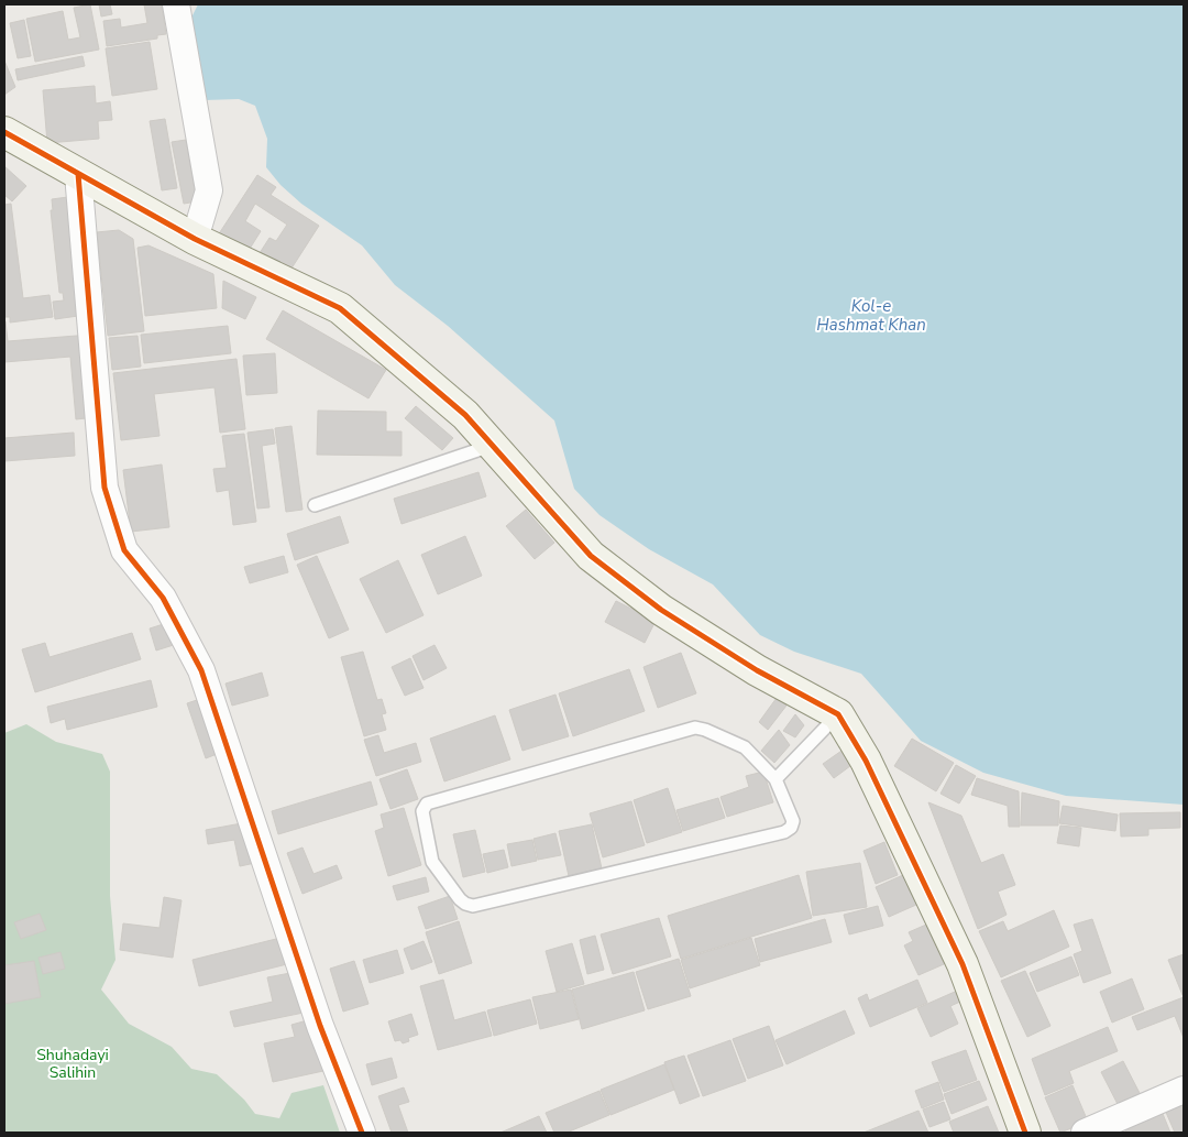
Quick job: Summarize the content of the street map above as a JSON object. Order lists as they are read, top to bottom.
{
  "water": ["Kol-e Hashmat Khan"],
  "parks": ["Shuhadayi Salihin"]
}
